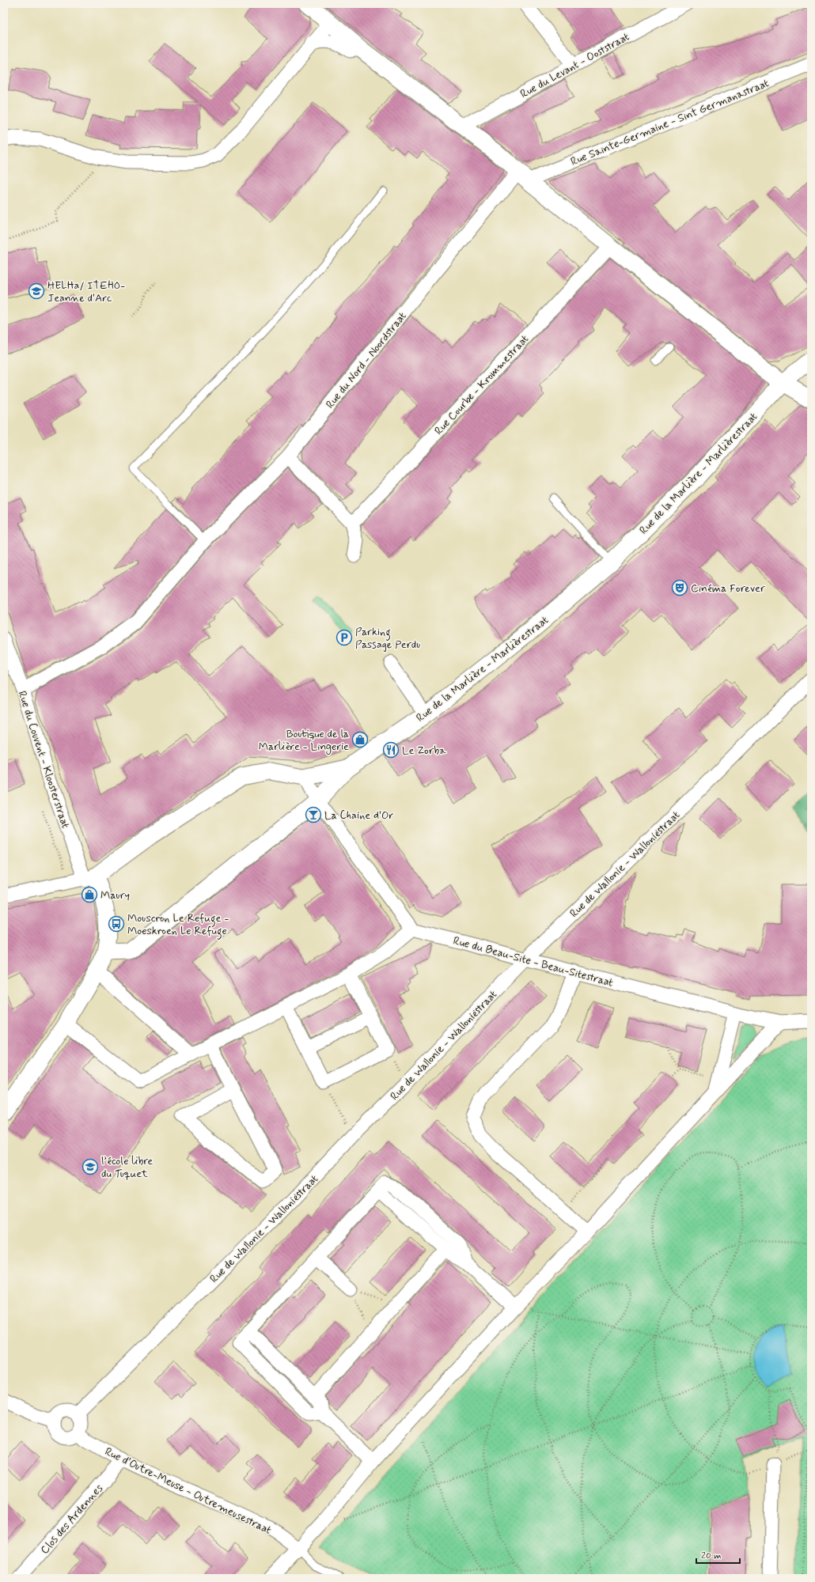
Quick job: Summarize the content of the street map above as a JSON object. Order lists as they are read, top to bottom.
{
  "streets": {
    "street": [
      "Rue du Levant - Ooststraat",
      "Rue Sainte-Germaine - Sint Germanastraat",
      "Rue du Nord - Noordstraat",
      "Rue Courbe - Krommestraat",
      "Rue de la Marlière - Marlièrestraat",
      "Rue du Couvent - Kloosterstraat",
      "Rue de Wallonie - Walloniëstraat",
      "Rue du Beau-Site - Beau-Sitestraat",
      "Rue d'Outre-Meuse - Outremeusestraat",
      "Clos des Ardennes"
    ]
  },
  "crossings": [
    ["Rue Sainte-Germaine - Sint Germanastraat", "Rue du Nord - Noordstraat"],
    ["Rue du Nord - Noordstraat", "Rue du Couvent - Kloosterstraat"],
    ["Rue de la Marlière - Marlièrestraat", "Rue du Couvent - Kloosterstraat"],
    ["Rue de Wallonie - Walloniëstraat", "Rue du Beau-Site - Beau-Sitestraat"],
    ["Rue de Wallonie - Walloniëstraat", "Rue d'Outre-Meuse - Outremeusestraat"],
    ["Rue d'Outre-Meuse - Outremeusestraat", "Clos des Ardennes"]
  ],
  "places": {
    "school or university": ["HELHa/ ITEHO- Jeanne d'Arc", "l’école libre du Tuquet"],
    "theatre": ["Cinéma Forever"],
    "parking": ["Parking Passage Perdu"],
    "shop": ["Boutique de la Marlière - Lingerie", "Maury"],
    "restaurant": ["Le Zorba"],
    "bar": ["La Chaine d'Or"],
    "bus stop": ["Mouscron Le Refuge - Moeskroen Le Refuge"]
  },
  "scale_bar": "20 m"
}
